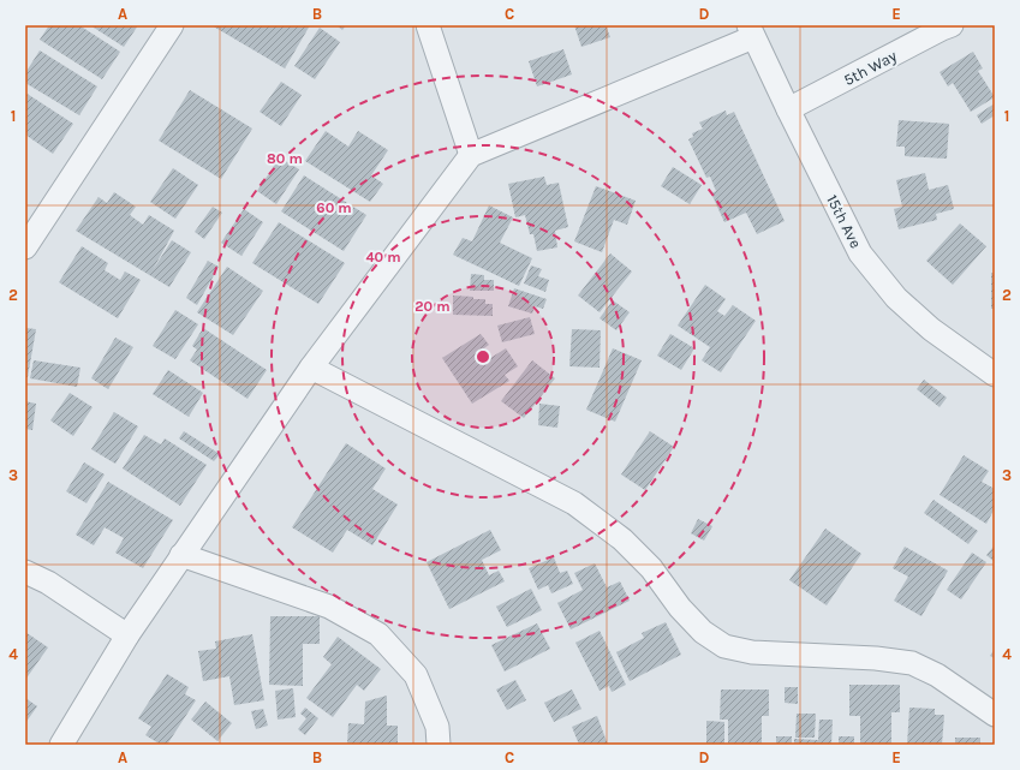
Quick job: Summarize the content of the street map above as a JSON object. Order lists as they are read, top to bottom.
{
  "streets": {
    "street": ["5th Way", "15th Ave"]
  },
  "crossings": [
    ["5th Way", "15th Ave"]
  ],
  "grid": {
    "columns": [
      "A",
      "B",
      "C",
      "D",
      "E"
    ],
    "rows": [
      "1",
      "2",
      "3",
      "4"
    ]
  },
  "rings": [
    "80 m",
    "60 m",
    "40 m",
    "20 m"
  ]
}
